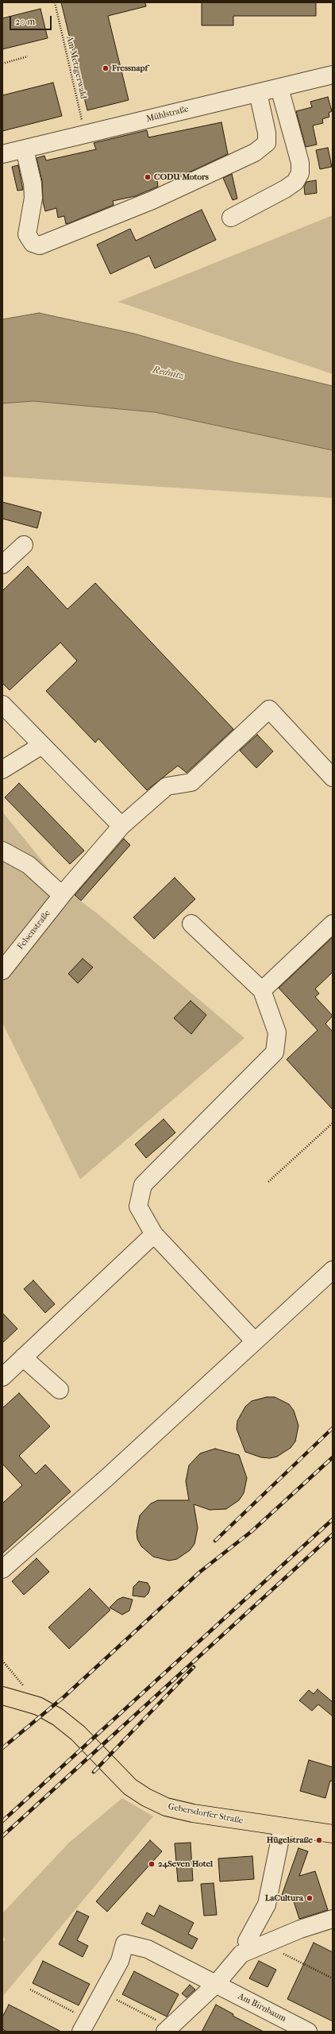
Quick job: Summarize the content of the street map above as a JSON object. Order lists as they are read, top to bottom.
{
  "streets": {
    "main road": ["Gebersdorfer Straße"],
    "street": ["Mühlstraße", "Felsenstraße", "Am Birnbaum"],
    "path": ["Am Metzgerwald"]
  },
  "crossings": [
    ["Am Metzgerwald", "Mühlstraße"]
  ],
  "water": ["Rednitz"],
  "places": [
    "Fressnapf",
    "CODU Motors",
    "Hügelstraße",
    "24Seven Hotel",
    "LaCultura"
  ],
  "scale_bar": "20 m"
}
